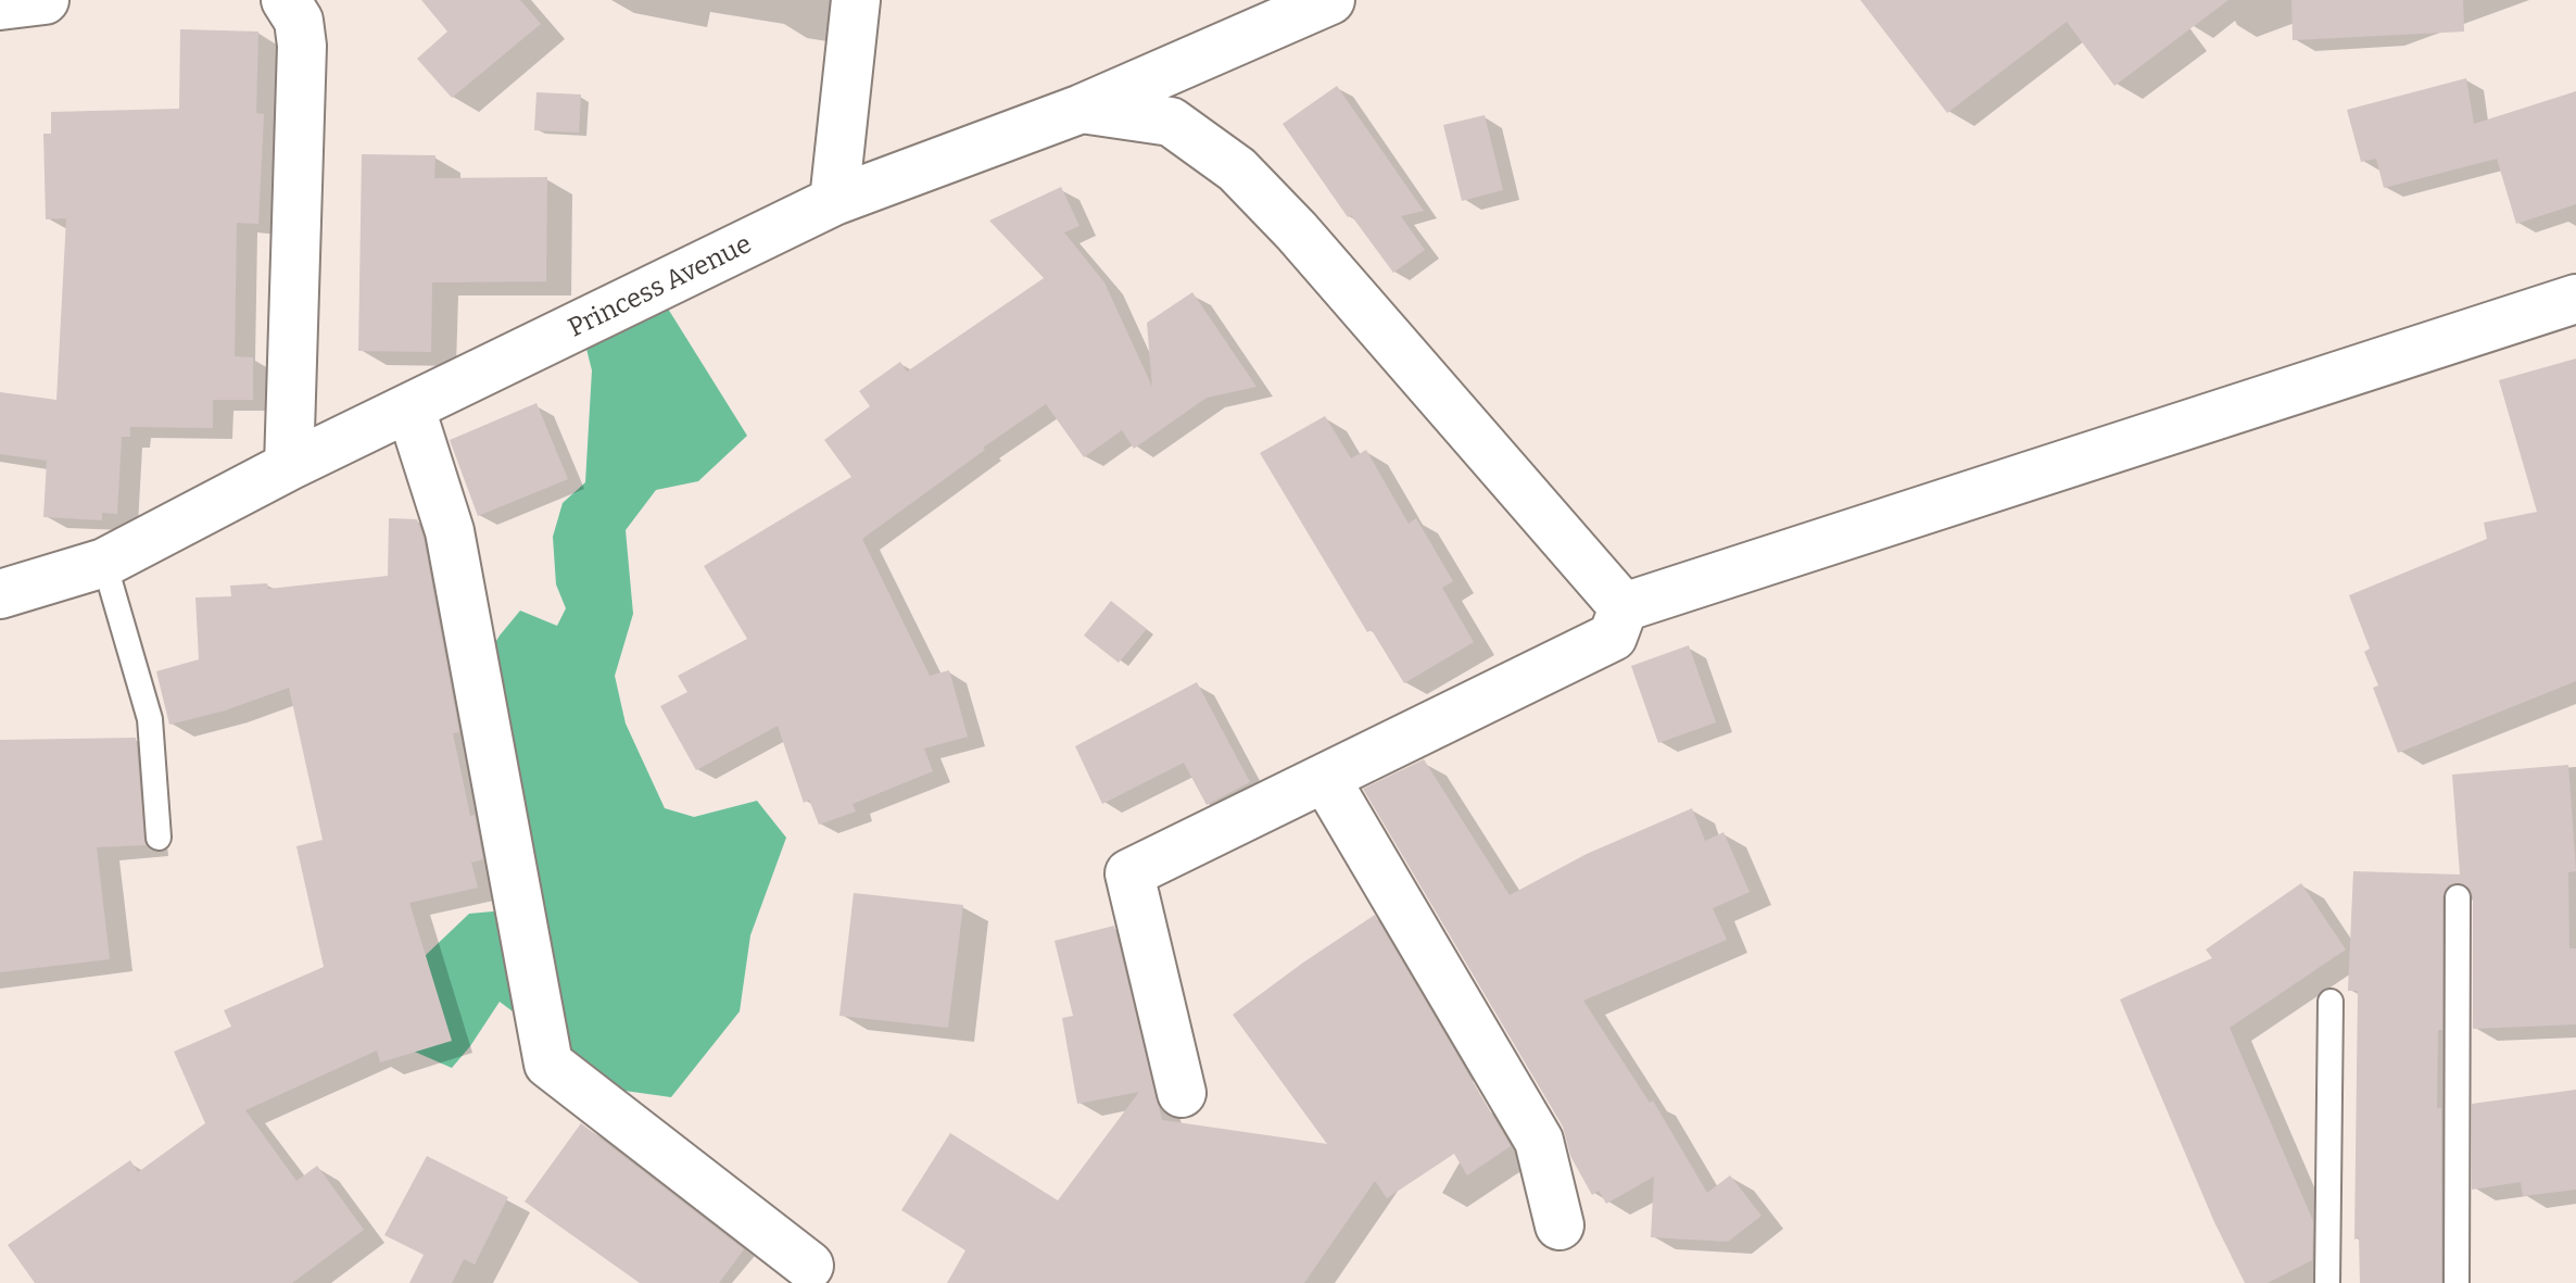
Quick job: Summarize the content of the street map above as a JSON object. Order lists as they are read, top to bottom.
{
  "streets": {
    "street": ["Princess Avenue"]
  }
}
